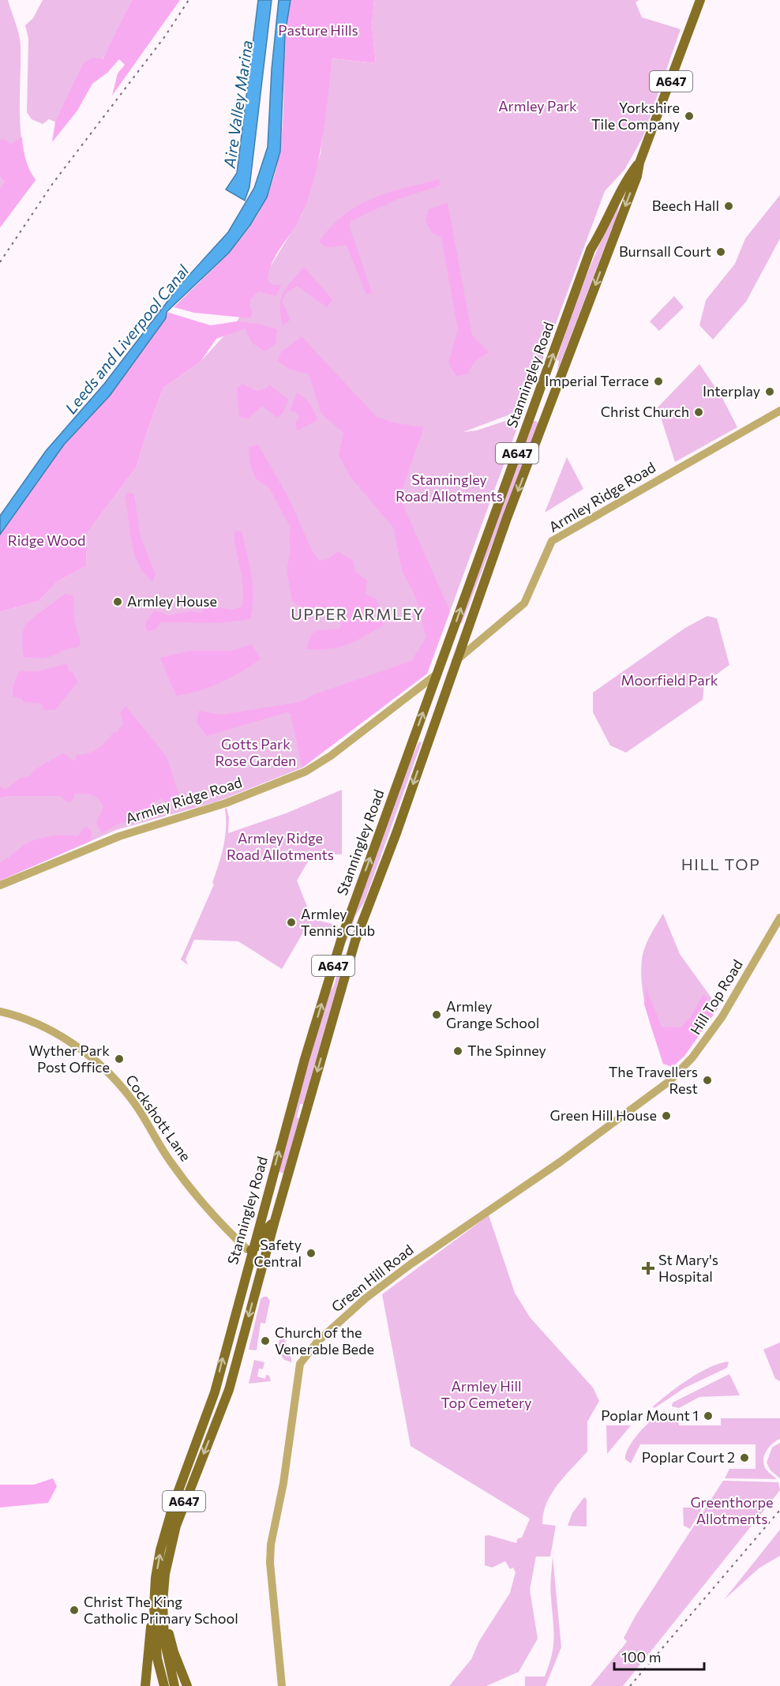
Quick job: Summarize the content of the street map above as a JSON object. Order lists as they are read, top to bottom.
{
  "streets": {
    "main road": ["A647", "Stanningley Road"],
    "street": [
      "Armley Ridge Road",
      "Hill Top Road",
      "Cockshott Lane",
      "Green Hill Road"
    ]
  },
  "crossings": [
    ["A647", "Stanningley Road"],
    ["Stanningley Road", "Armley Ridge Road"],
    ["Stanningley Road", "Cockshott Lane"],
    ["Hill Top Road", "Green Hill Road"]
  ],
  "districts": ["UPPER ARMLEY", "HILL TOP"],
  "water": ["Aire Valley Marina", "Leeds and Liverpool Canal"],
  "parks": [
    "Pasture Hills",
    "Armley Park",
    "Stanningley Road Allotments",
    "Ridge Wood",
    "Moorfield Park",
    "Gotts Park Rose Garden",
    "Armley Ridge Road Allotments",
    "Armley Hill Top Cemetery",
    "Greenthorpe Allotments"
  ],
  "places": {
    "other": [
      "Yorkshire Tile Company",
      "Beech Hall",
      "Burnsall Court",
      "Imperial Terrace",
      "Interplay",
      "Christ Church",
      "Armley House",
      "Armley Tennis Club",
      "Armley Grange School",
      "The Spinney",
      "Wyther Park Post Office",
      "The Travellers Rest",
      "Green Hill House",
      "Safety Central",
      "Church of the Venerable Bede",
      "Poplar Mount 1",
      "Poplar Court 2",
      "Christ The King Catholic Primary School"
    ],
    "health": ["St Mary's Hospital"]
  },
  "scale_bar": "100 m"
}
